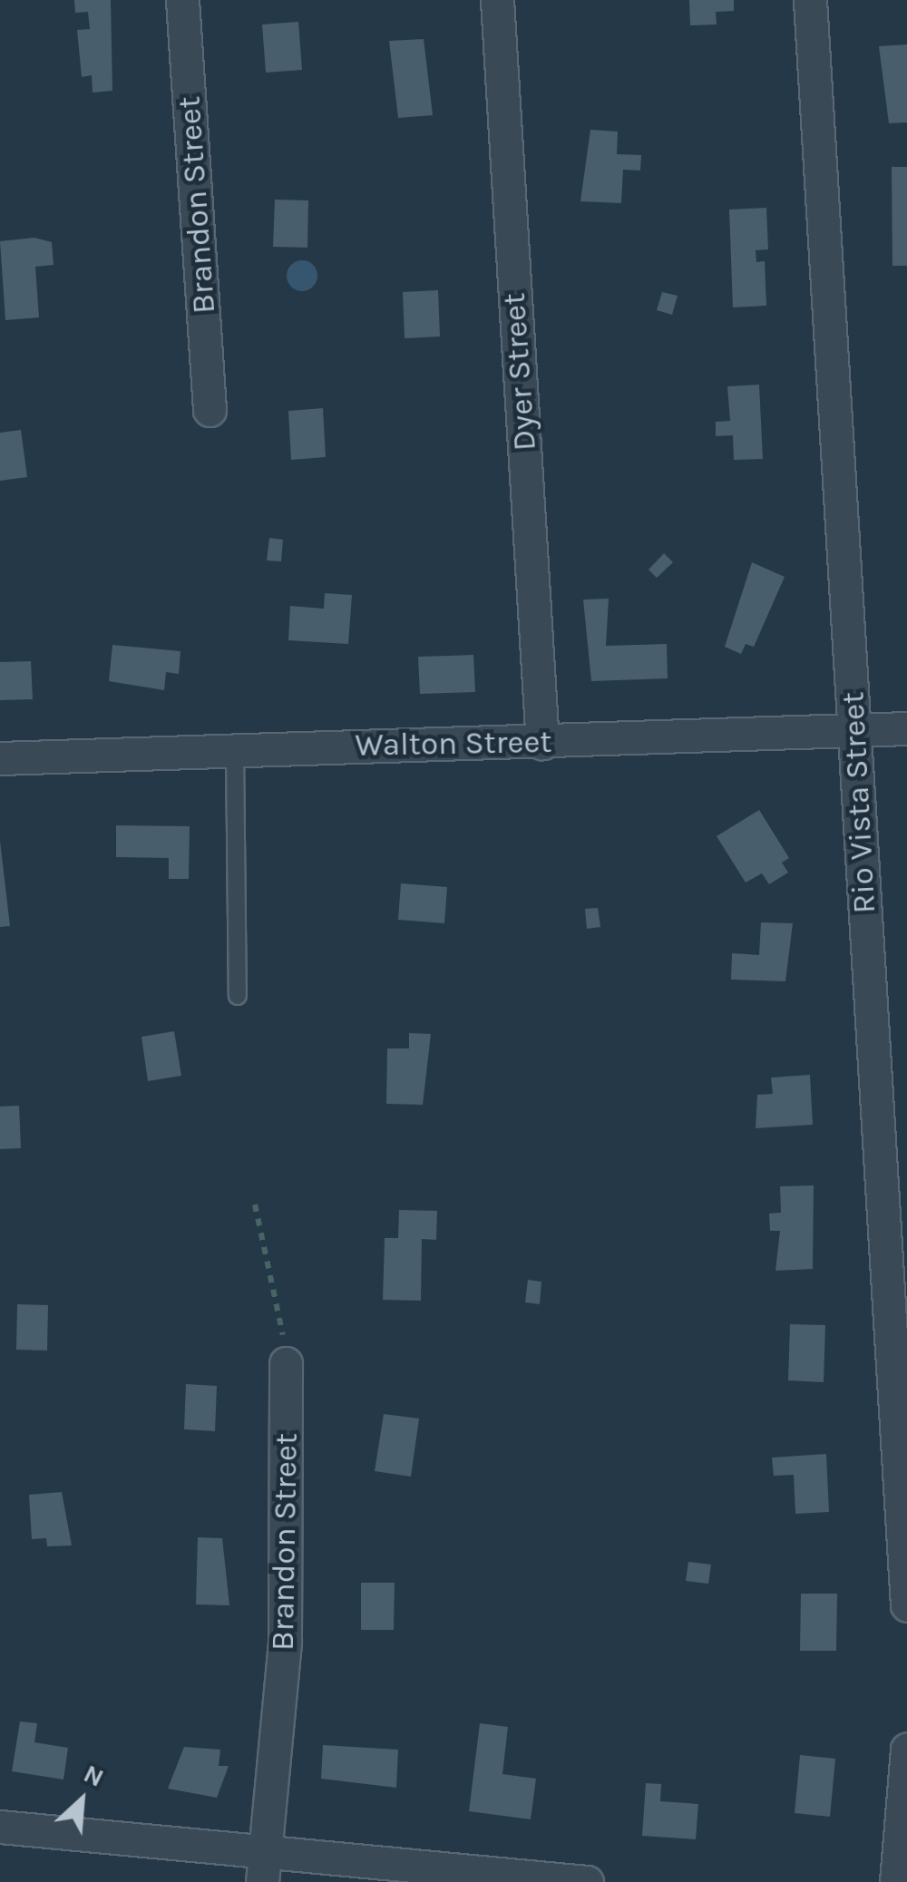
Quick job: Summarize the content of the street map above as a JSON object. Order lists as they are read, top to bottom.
{
  "streets": {
    "street": [
      "Brandon Street",
      "Dyer Street",
      "Walton Street",
      "Rio Vista Street"
    ]
  },
  "crossings": [
    ["Dyer Street", "Walton Street"],
    ["Walton Street", "Rio Vista Street"]
  ],
  "north": "top right"
}
